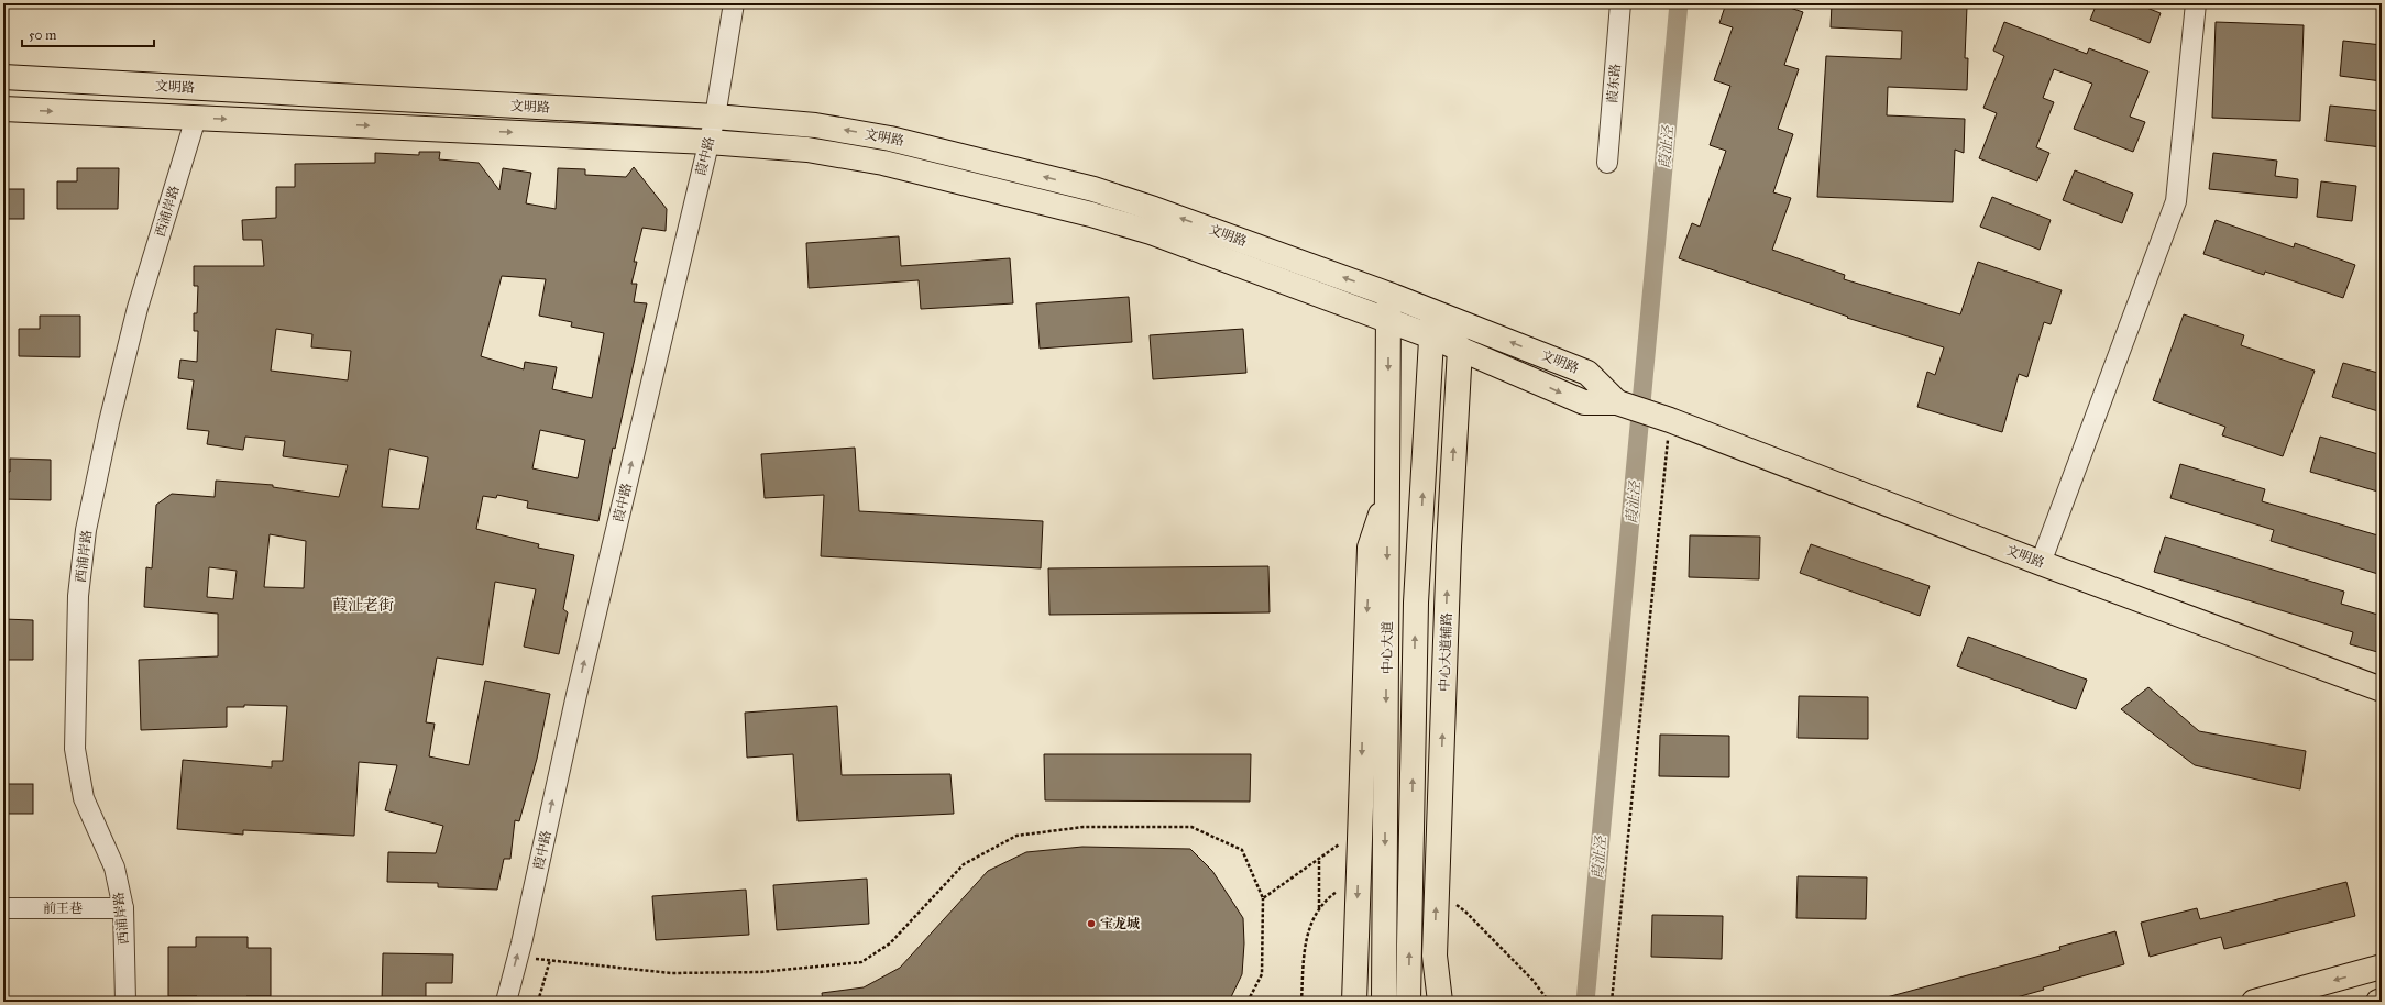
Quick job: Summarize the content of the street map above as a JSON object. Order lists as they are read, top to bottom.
{
  "streets": {
    "main road": ["文明路", "中心大道", "中心大道辅路"],
    "street": [
      "葭东路",
      "葭中路",
      "西浦岸路",
      "前王巷"
    ]
  },
  "crossings": [
    ["文明路", "葭中路"],
    ["文明路", "西浦岸路"],
    ["文明路", "中心大道"],
    ["文明路", "中心大道辅路"],
    ["西浦岸路", "前王巷"]
  ],
  "one_way": ["葭中路"],
  "districts": ["葭沚老街"],
  "water": ["葭沚泾"],
  "places": ["宝龙城"],
  "scale_bar": "50 m"
}
